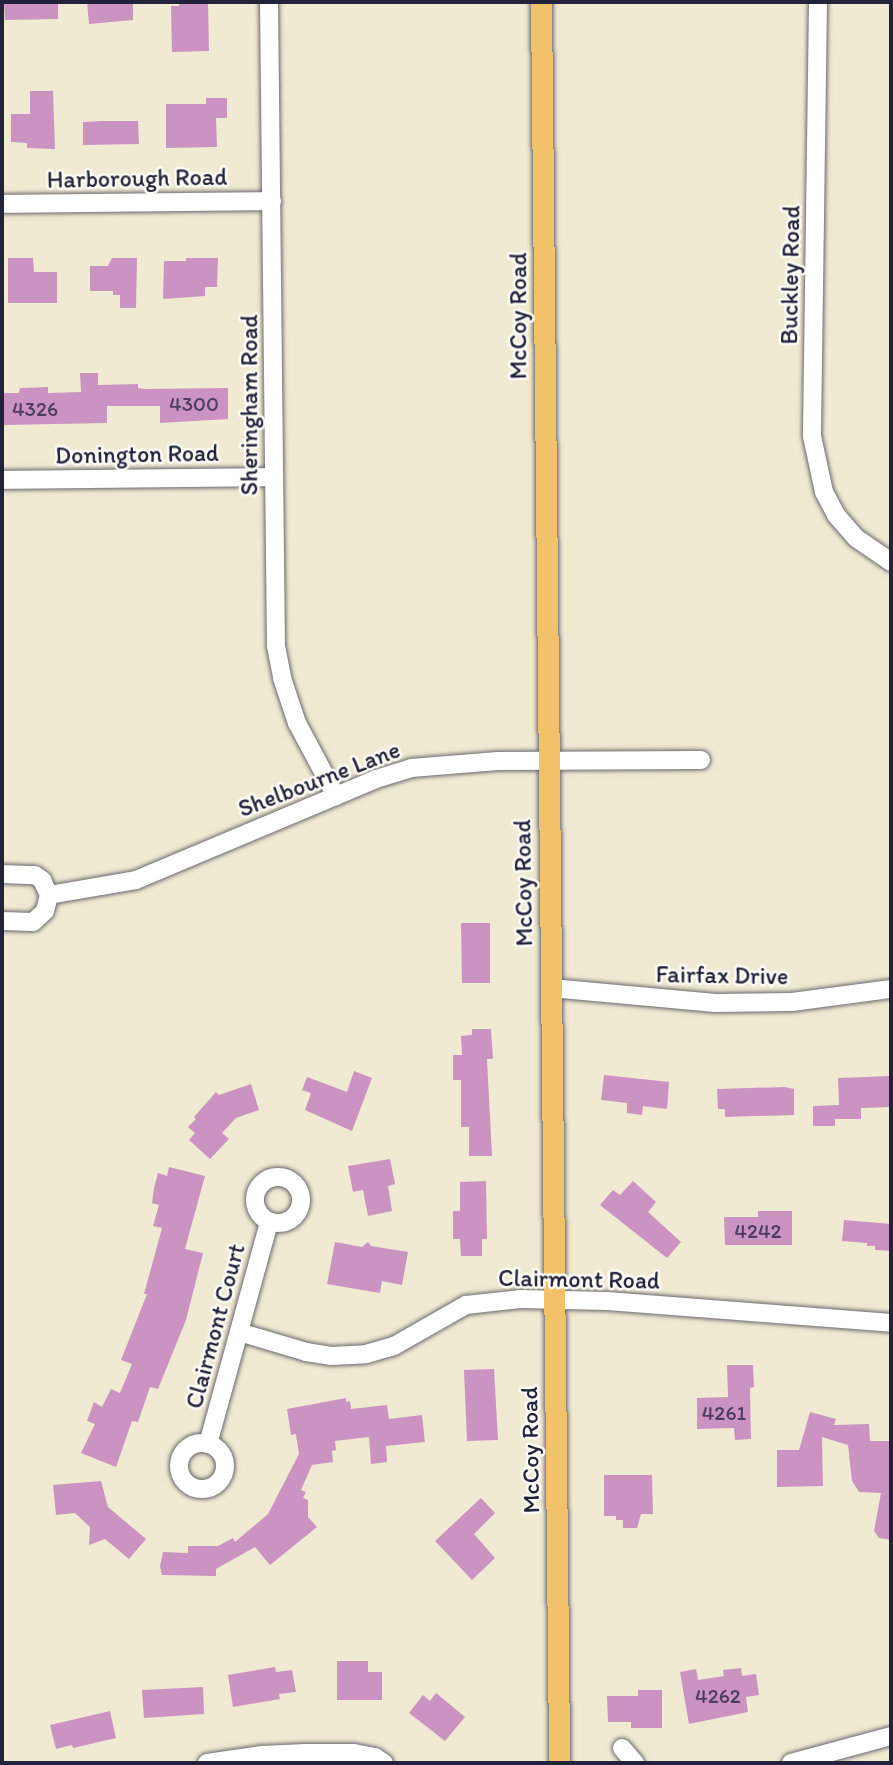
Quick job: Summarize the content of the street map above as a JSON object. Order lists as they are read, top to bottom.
{
  "streets": {
    "main road": ["McCoy Road"],
    "street": [
      "Harborough Road",
      "Buckley Road",
      "Sheringham Road",
      "Donington Road",
      "Shelbourne Lane",
      "Fairfax Drive",
      "Clairmont Road",
      "Clairmont Court"
    ]
  },
  "crossings": [
    ["Harborough Road", "Sheringham Road"],
    ["McCoy Road", "Shelbourne Lane"],
    ["McCoy Road", "Fairfax Drive"],
    ["McCoy Road", "Clairmont Road"],
    ["Sheringham Road", "Donington Road"],
    ["Sheringham Road", "Shelbourne Lane"],
    ["Clairmont Road", "Clairmont Court"]
  ],
  "house_numbers": [
    "4300",
    "4326",
    "4242",
    "4261",
    "4262"
  ]
}
